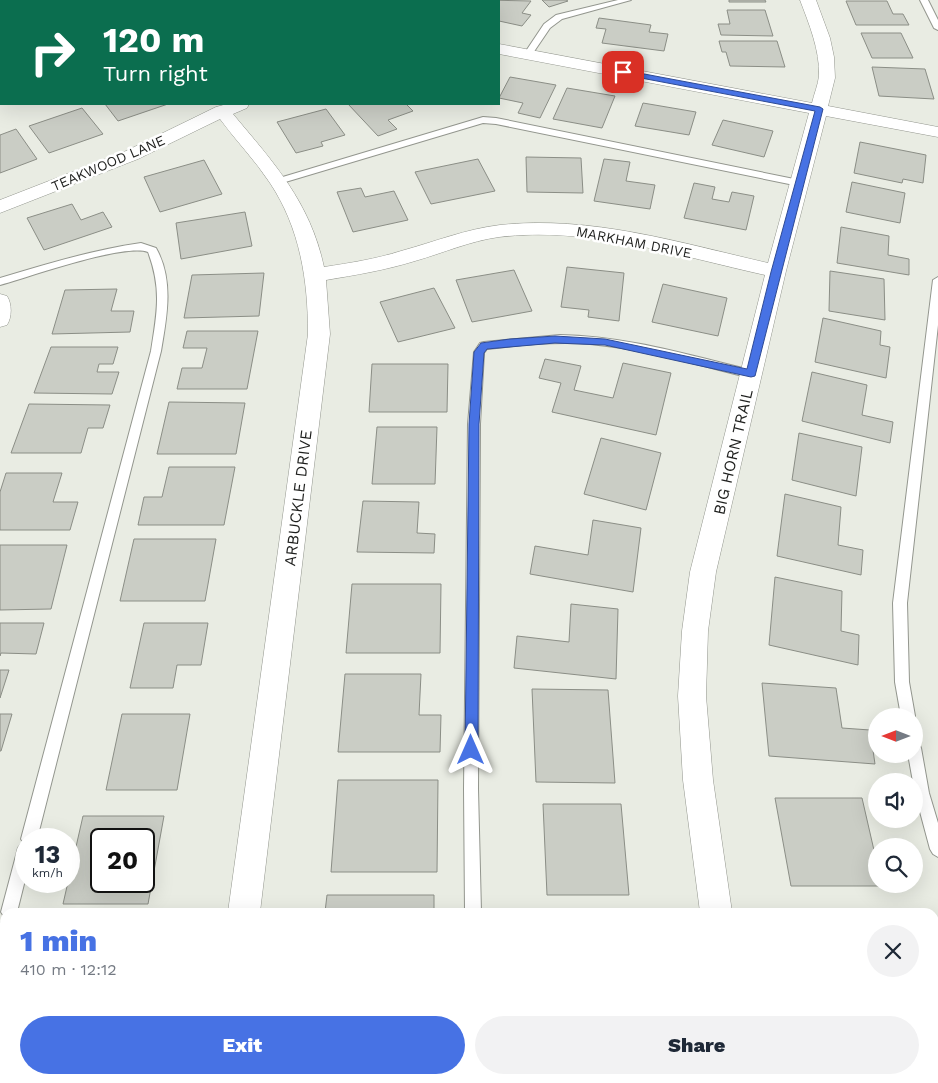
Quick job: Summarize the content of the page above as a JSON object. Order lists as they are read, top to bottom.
{
  "streets": {
    "street": [
      "TEAKWOOD LANE",
      "MARKHAM DRIVE",
      "BIG HORN TRAIL",
      "ARBUCKLE DRIVE"
    ]
  },
  "crossings": [
    ["TEAKWOOD LANE", "ARBUCKLE DRIVE"],
    ["MARKHAM DRIVE", "BIG HORN TRAIL"],
    ["MARKHAM DRIVE", "ARBUCKLE DRIVE"]
  ],
  "north": "left",
  "page": {
    "turn": ["120 m", "Turn right"],
    "speed": "13 km/h",
    "limit": "20",
    "heading": ["1 min", "410 m · 12:12"],
    "buttons": ["Exit", "Share"]
  }
}
